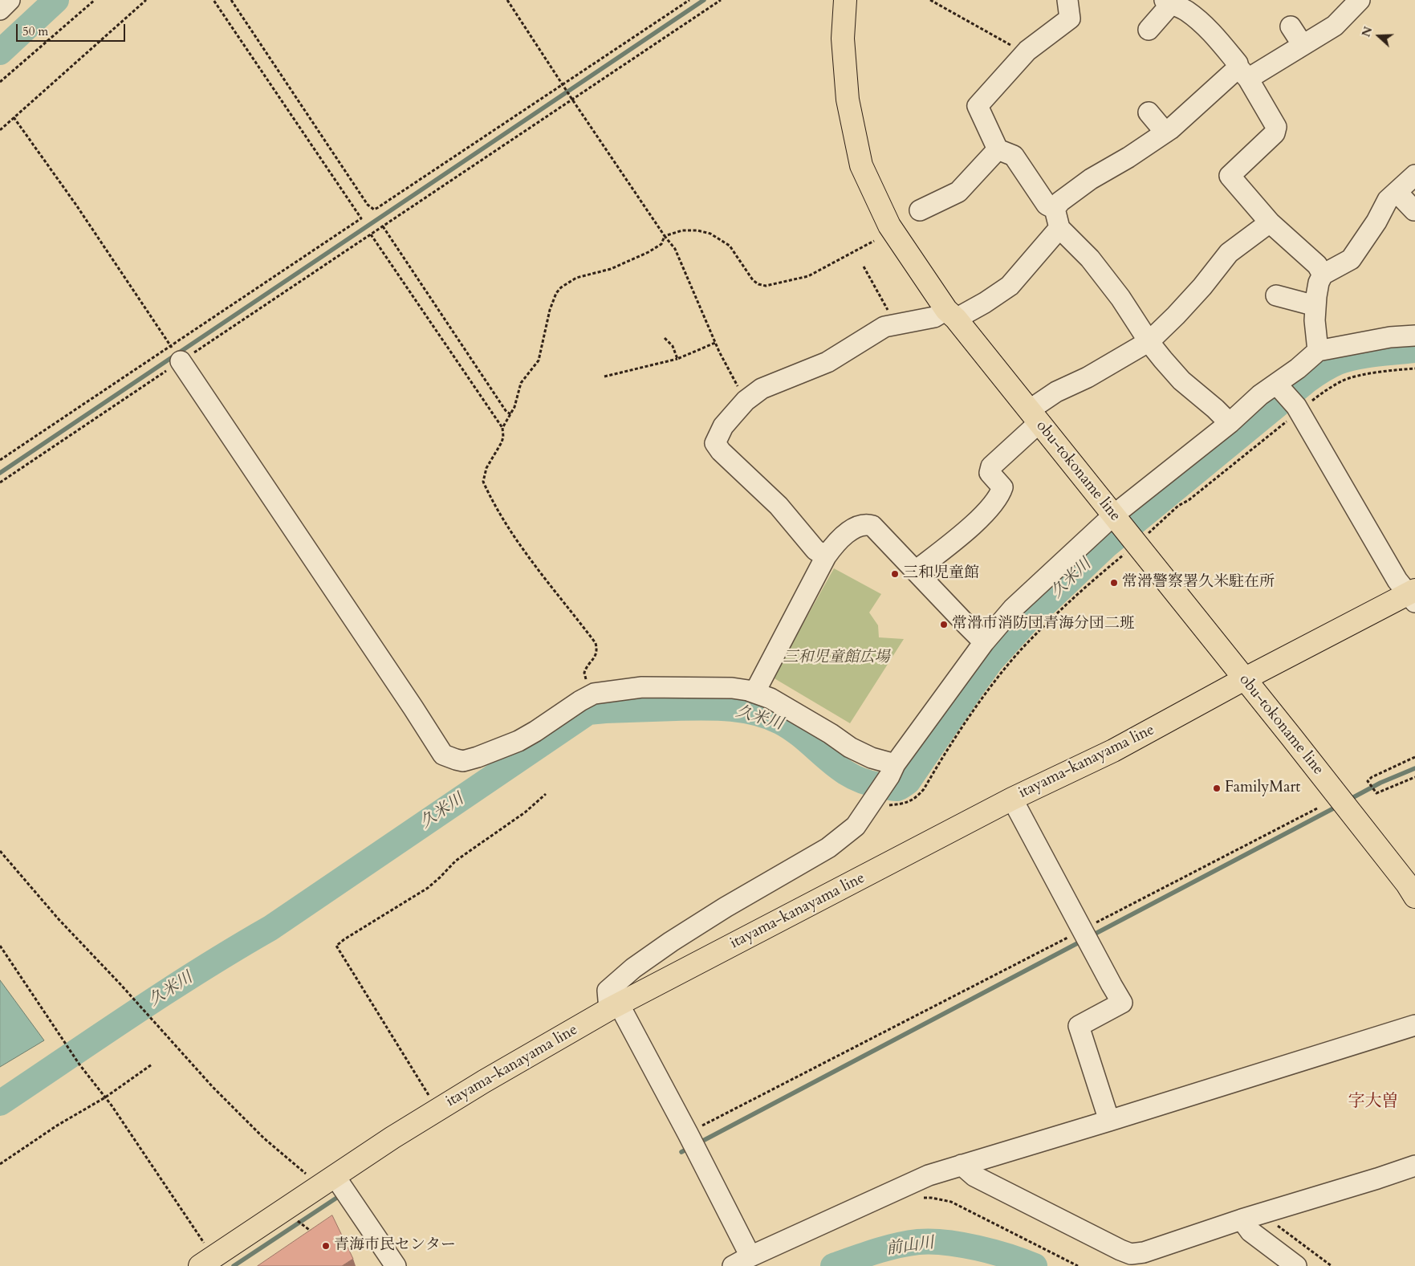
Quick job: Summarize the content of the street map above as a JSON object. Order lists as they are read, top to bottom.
{
  "streets": {
    "main road": ["obu-tokoname line", "itayama-kanayama line"]
  },
  "crossings": [
    ["obu-tokoname line", "itayama-kanayama line"]
  ],
  "districts": ["字大曽"],
  "water": ["久米川", "前山川"],
  "parks": ["三和児童館広場"],
  "places": [
    "三和児童館",
    "常滑警察署久米駐在所",
    "常滑市消防団青海分団二班",
    "FamilyMart",
    "青海市民センター"
  ],
  "scale_bar": "50 m",
  "north": "left"
}
